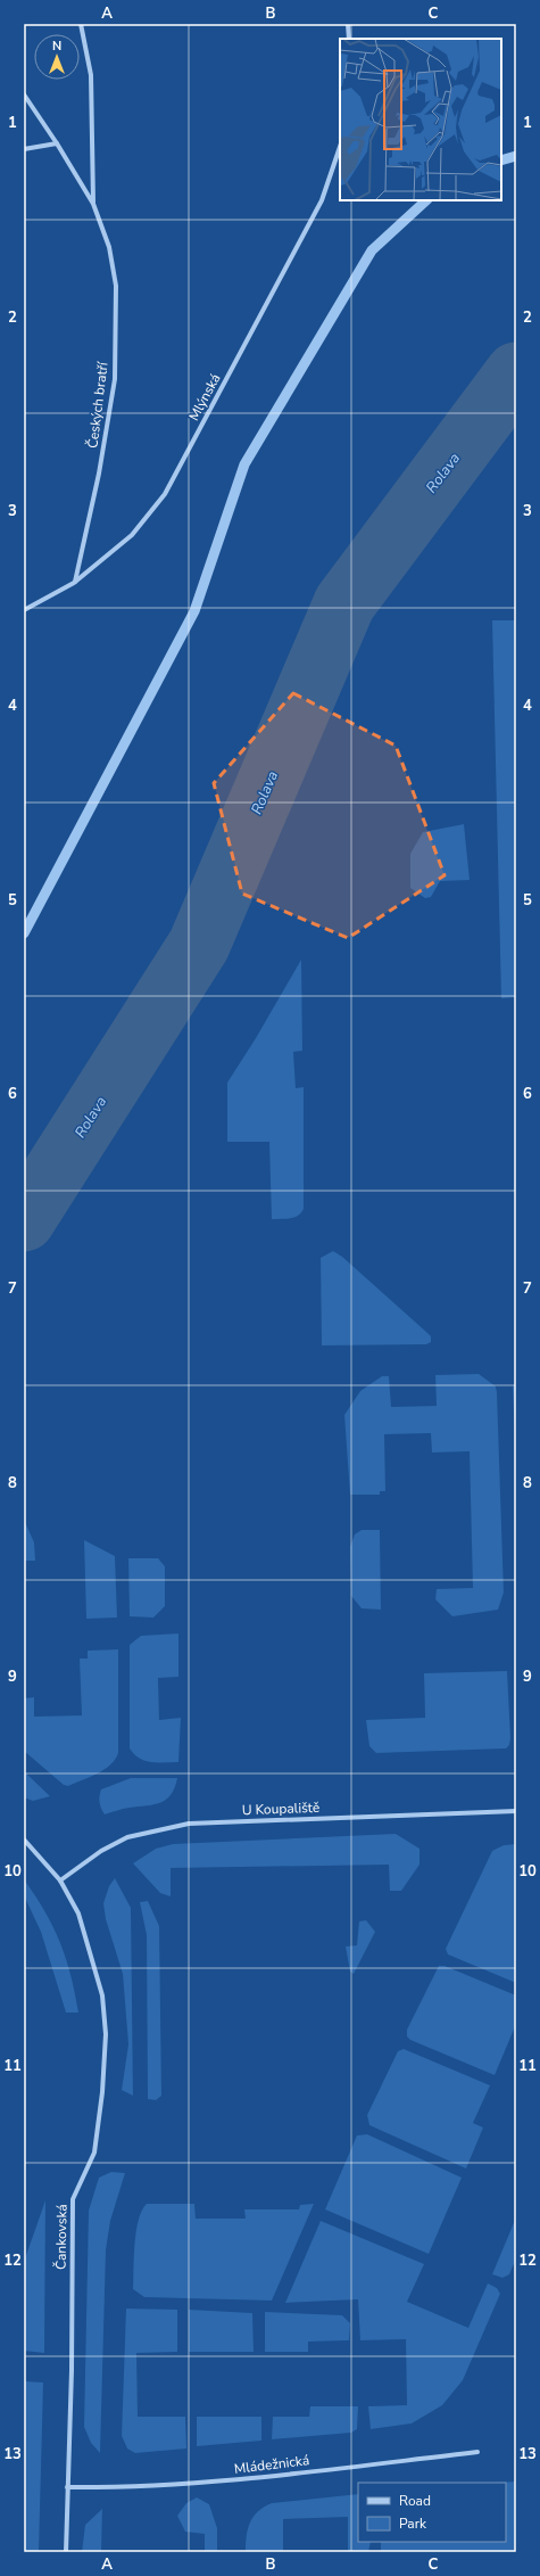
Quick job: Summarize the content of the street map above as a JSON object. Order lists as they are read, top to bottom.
{
  "streets": {
    "street": [
      "Mlýnská",
      "Českých bratří",
      "U Koupaliště",
      "Čankovská",
      "Mládežnická"
    ]
  },
  "crossings": [
    ["Mlýnská", "Českých bratří"],
    ["U Koupaliště", "Čankovská"],
    ["Čankovská", "Mládežnická"]
  ],
  "water": ["Rolava"],
  "legend": ["Road", "Park"],
  "north": "top",
  "grid": {
    "columns": ["A", "B", "C"],
    "rows": [
      "1",
      "2",
      "3",
      "4",
      "5",
      "6",
      "7",
      "8",
      "9",
      "10",
      "11",
      "12",
      "13"
    ]
  }
}
